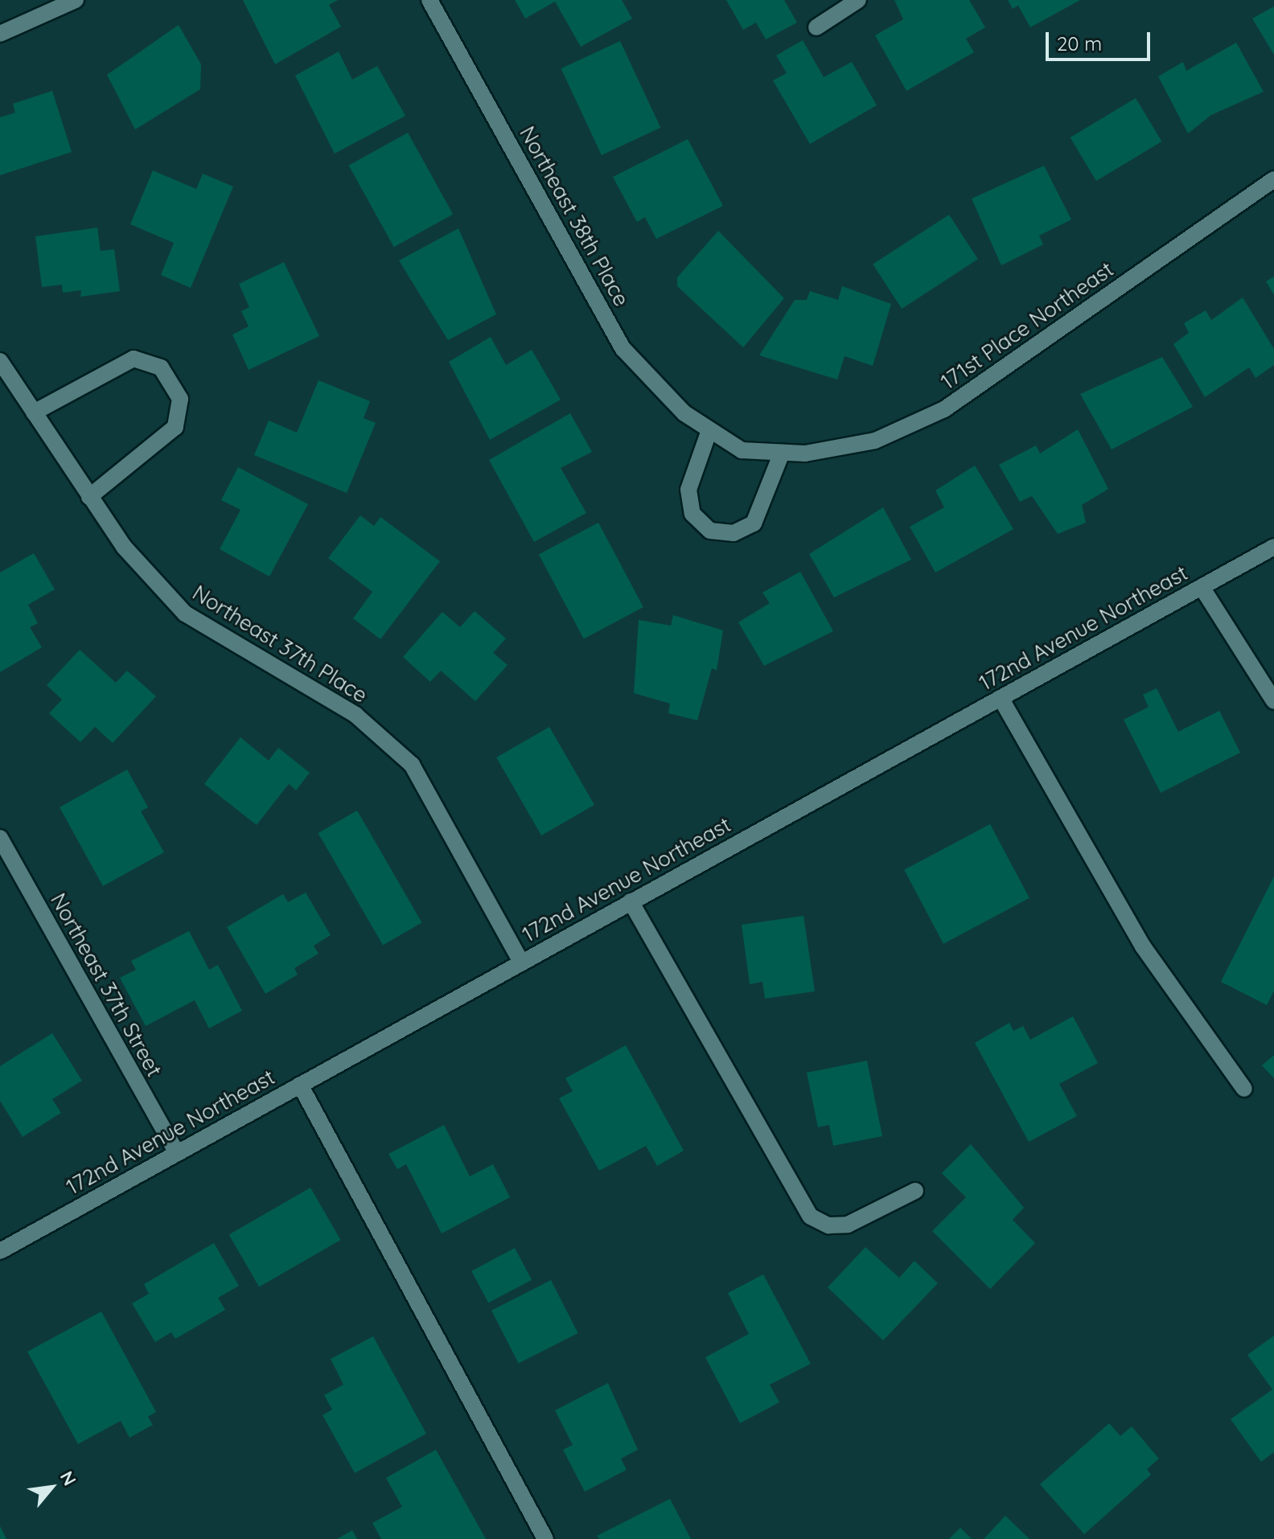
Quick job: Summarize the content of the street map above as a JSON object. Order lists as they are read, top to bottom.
{
  "streets": {
    "street": [
      "Northeast 38th Place",
      "171st Place Northeast",
      "172nd Avenue Northeast",
      "Northeast 37th Place",
      "Northeast 37th Street"
    ]
  },
  "crossings": [
    ["Northeast 38th Place", "171st Place Northeast"],
    ["172nd Avenue Northeast", "Northeast 37th Place"],
    ["172nd Avenue Northeast", "Northeast 37th Street"]
  ],
  "scale_bar": "20 m",
  "north": "top right"
}
